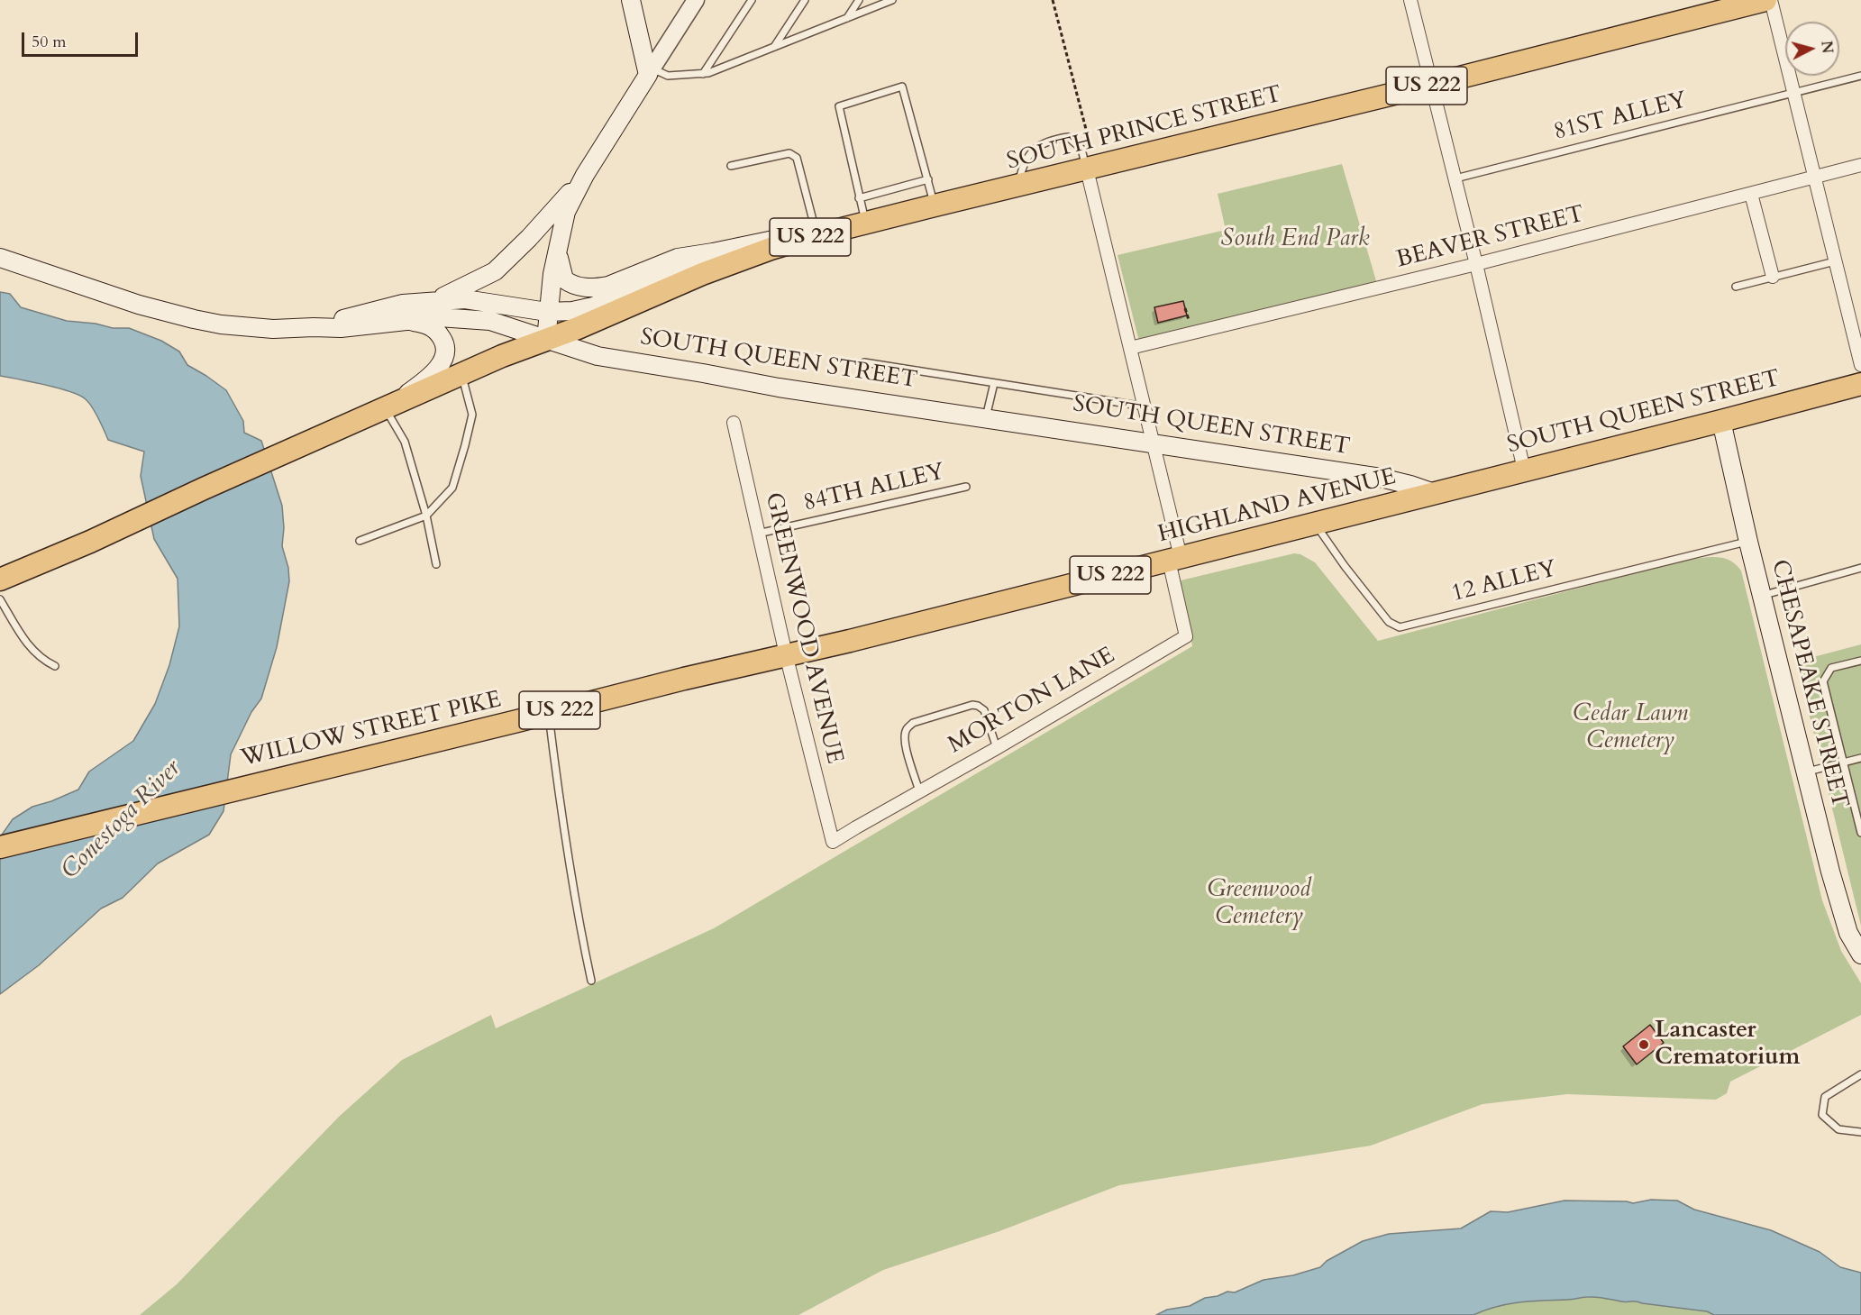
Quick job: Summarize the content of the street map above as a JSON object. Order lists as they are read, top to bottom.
{
  "streets": {
    "highway": [
      "US 222",
      "SOUTH PRINCE STREET",
      "SOUTH QUEEN STREET",
      "HIGHLAND AVENUE",
      "WILLOW STREET PIKE"
    ],
    "main road": ["CHESAPEAKE STREET"],
    "street": ["BEAVER STREET", "GREENWOOD AVENUE", "MORTON LANE"],
    "lane": ["81ST ALLEY", "84TH ALLEY", "12 ALLEY"]
  },
  "crossings": [
    ["US 222", "SOUTH PRINCE STREET"],
    ["US 222", "SOUTH QUEEN STREET"],
    ["SOUTH PRINCE STREET", "SOUTH QUEEN STREET"],
    ["SOUTH QUEEN STREET", "HIGHLAND AVENUE"],
    ["SOUTH QUEEN STREET", "CHESAPEAKE STREET"],
    ["84TH ALLEY", "GREENWOOD AVENUE"],
    ["HIGHLAND AVENUE", "12 ALLEY"],
    ["HIGHLAND AVENUE", "GREENWOOD AVENUE"],
    ["HIGHLAND AVENUE", "MORTON LANE"],
    ["HIGHLAND AVENUE", "WILLOW STREET PIKE"],
    ["12 ALLEY", "CHESAPEAKE STREET"],
    ["GREENWOOD AVENUE", "MORTON LANE"],
    ["GREENWOOD AVENUE", "WILLOW STREET PIKE"]
  ],
  "water": ["Conestoga River"],
  "parks": ["South End Park", "Cedar Lawn Cemetery", "Greenwood Cemetery"],
  "places": ["Lancaster Crematorium"],
  "scale_bar": "50 m",
  "north": "right"
}
